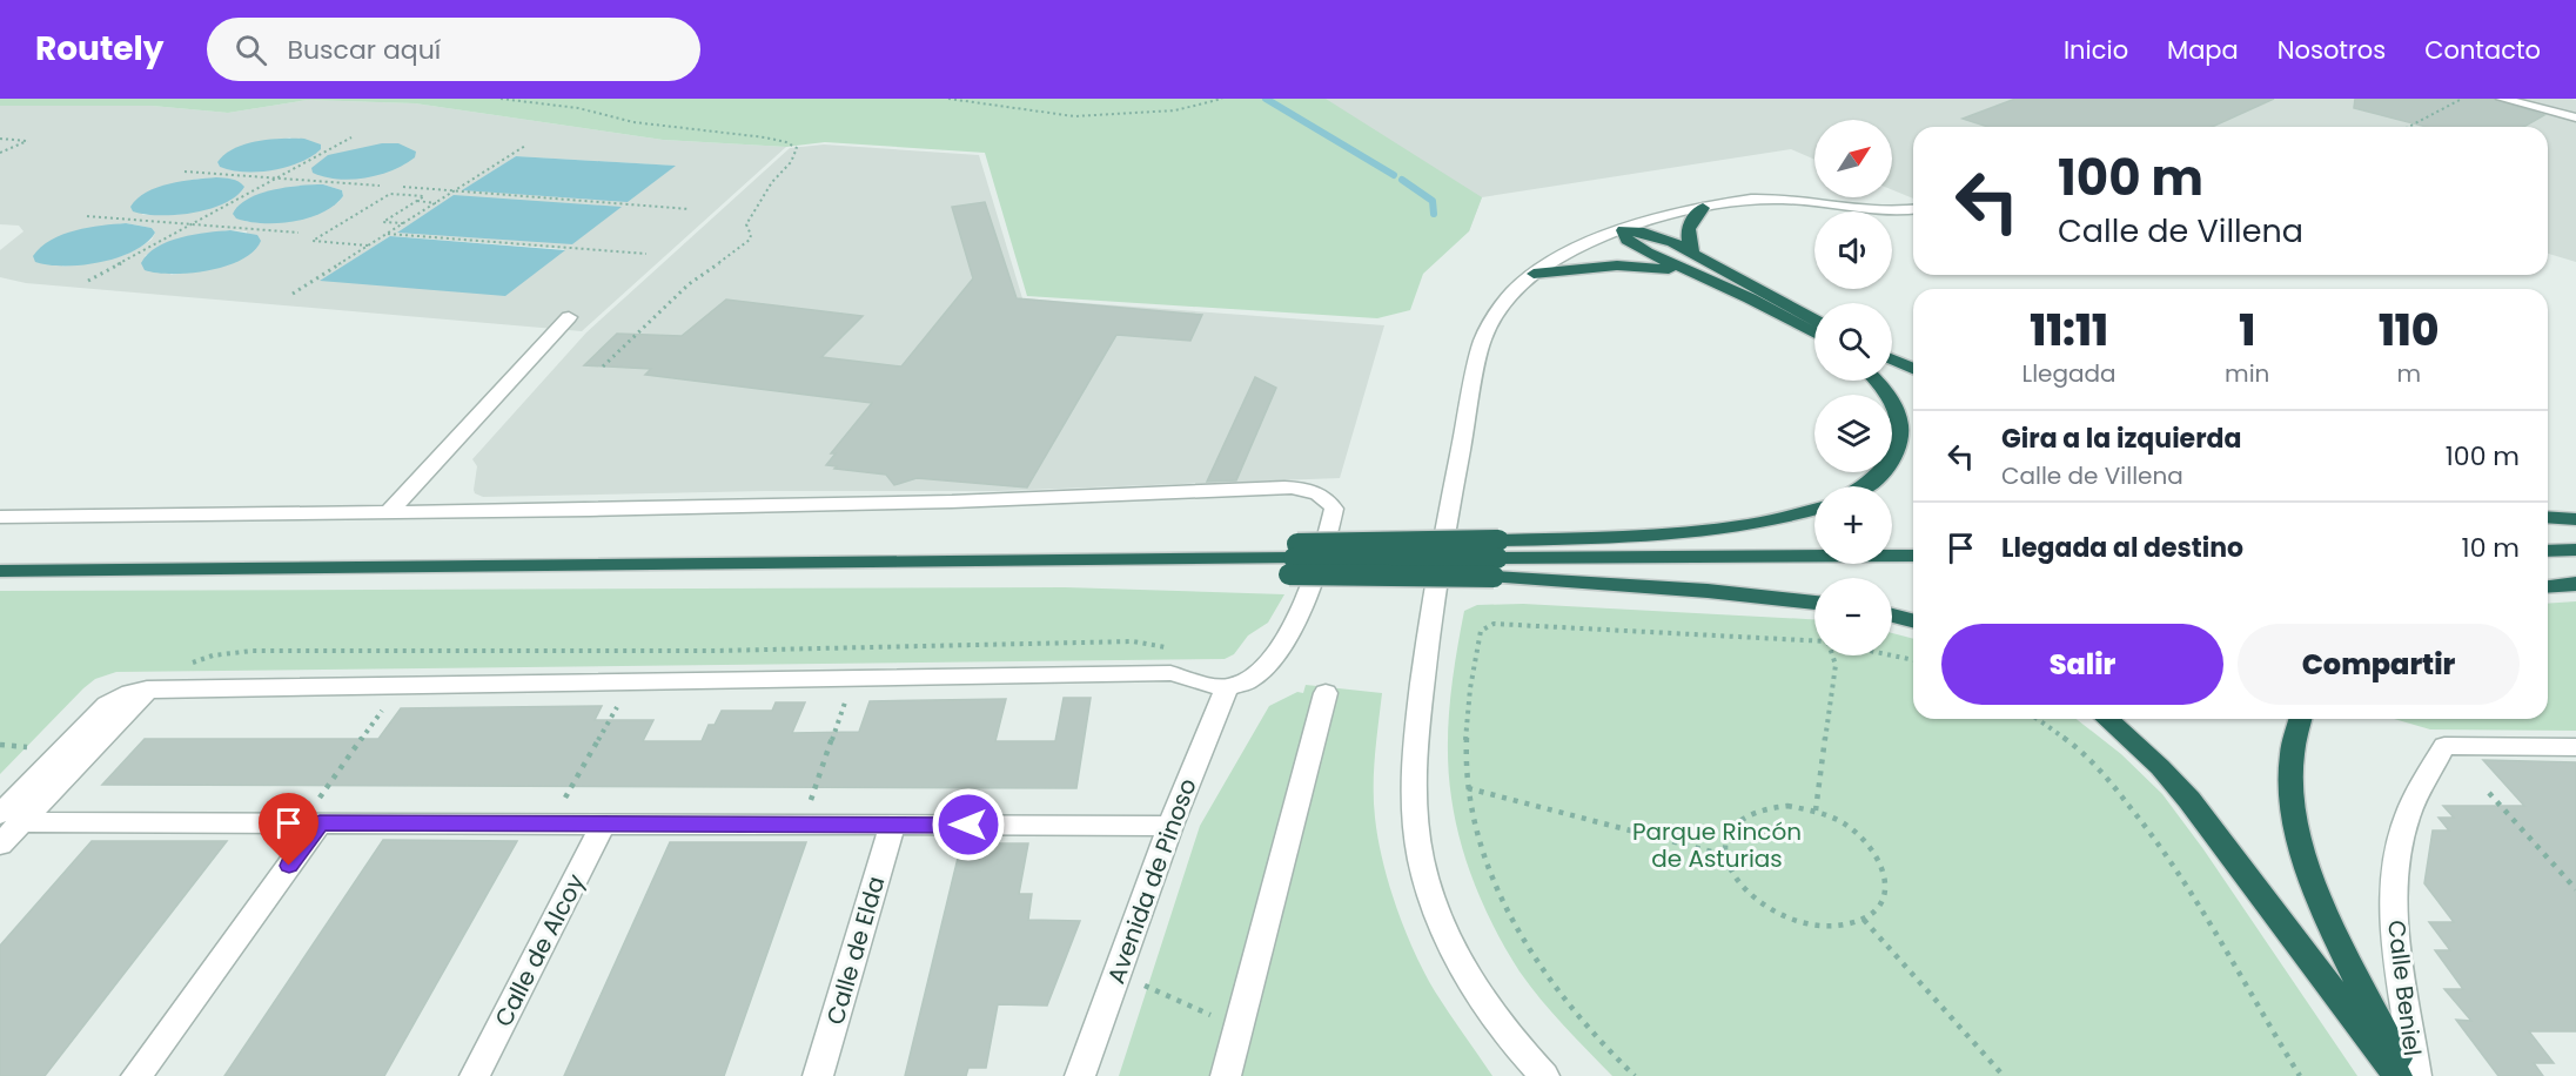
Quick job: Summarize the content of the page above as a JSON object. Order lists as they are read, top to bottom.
{
  "streets": {
    "street": [
      "Avenida de Pinoso",
      "Calle de Alcoy",
      "Calle de Elda",
      "Calle Beniel"
    ]
  },
  "parks": ["Parque Rincón de Asturias"],
  "north": "top right",
  "page": {
    "header": "Routely",
    "search": "Buscar aquí",
    "nav": [
      "Inicio",
      "Mapa",
      "Nosotros",
      "Contacto"
    ],
    "map_buttons": ["+", "−"],
    "turn": ["100 m", "Calle de Villena"],
    "eta": [
      "11:11",
      "Llegada",
      "1",
      "min",
      "110",
      "m"
    ],
    "list": [
      {
        "name": "Gira a la izquierda",
        "note": "Calle de Villena",
        "value": "100 m"
      },
      {
        "name": "Llegada al destino",
        "value": "10 m"
      }
    ],
    "buttons": ["Salir", "Compartir"]
  }
}
